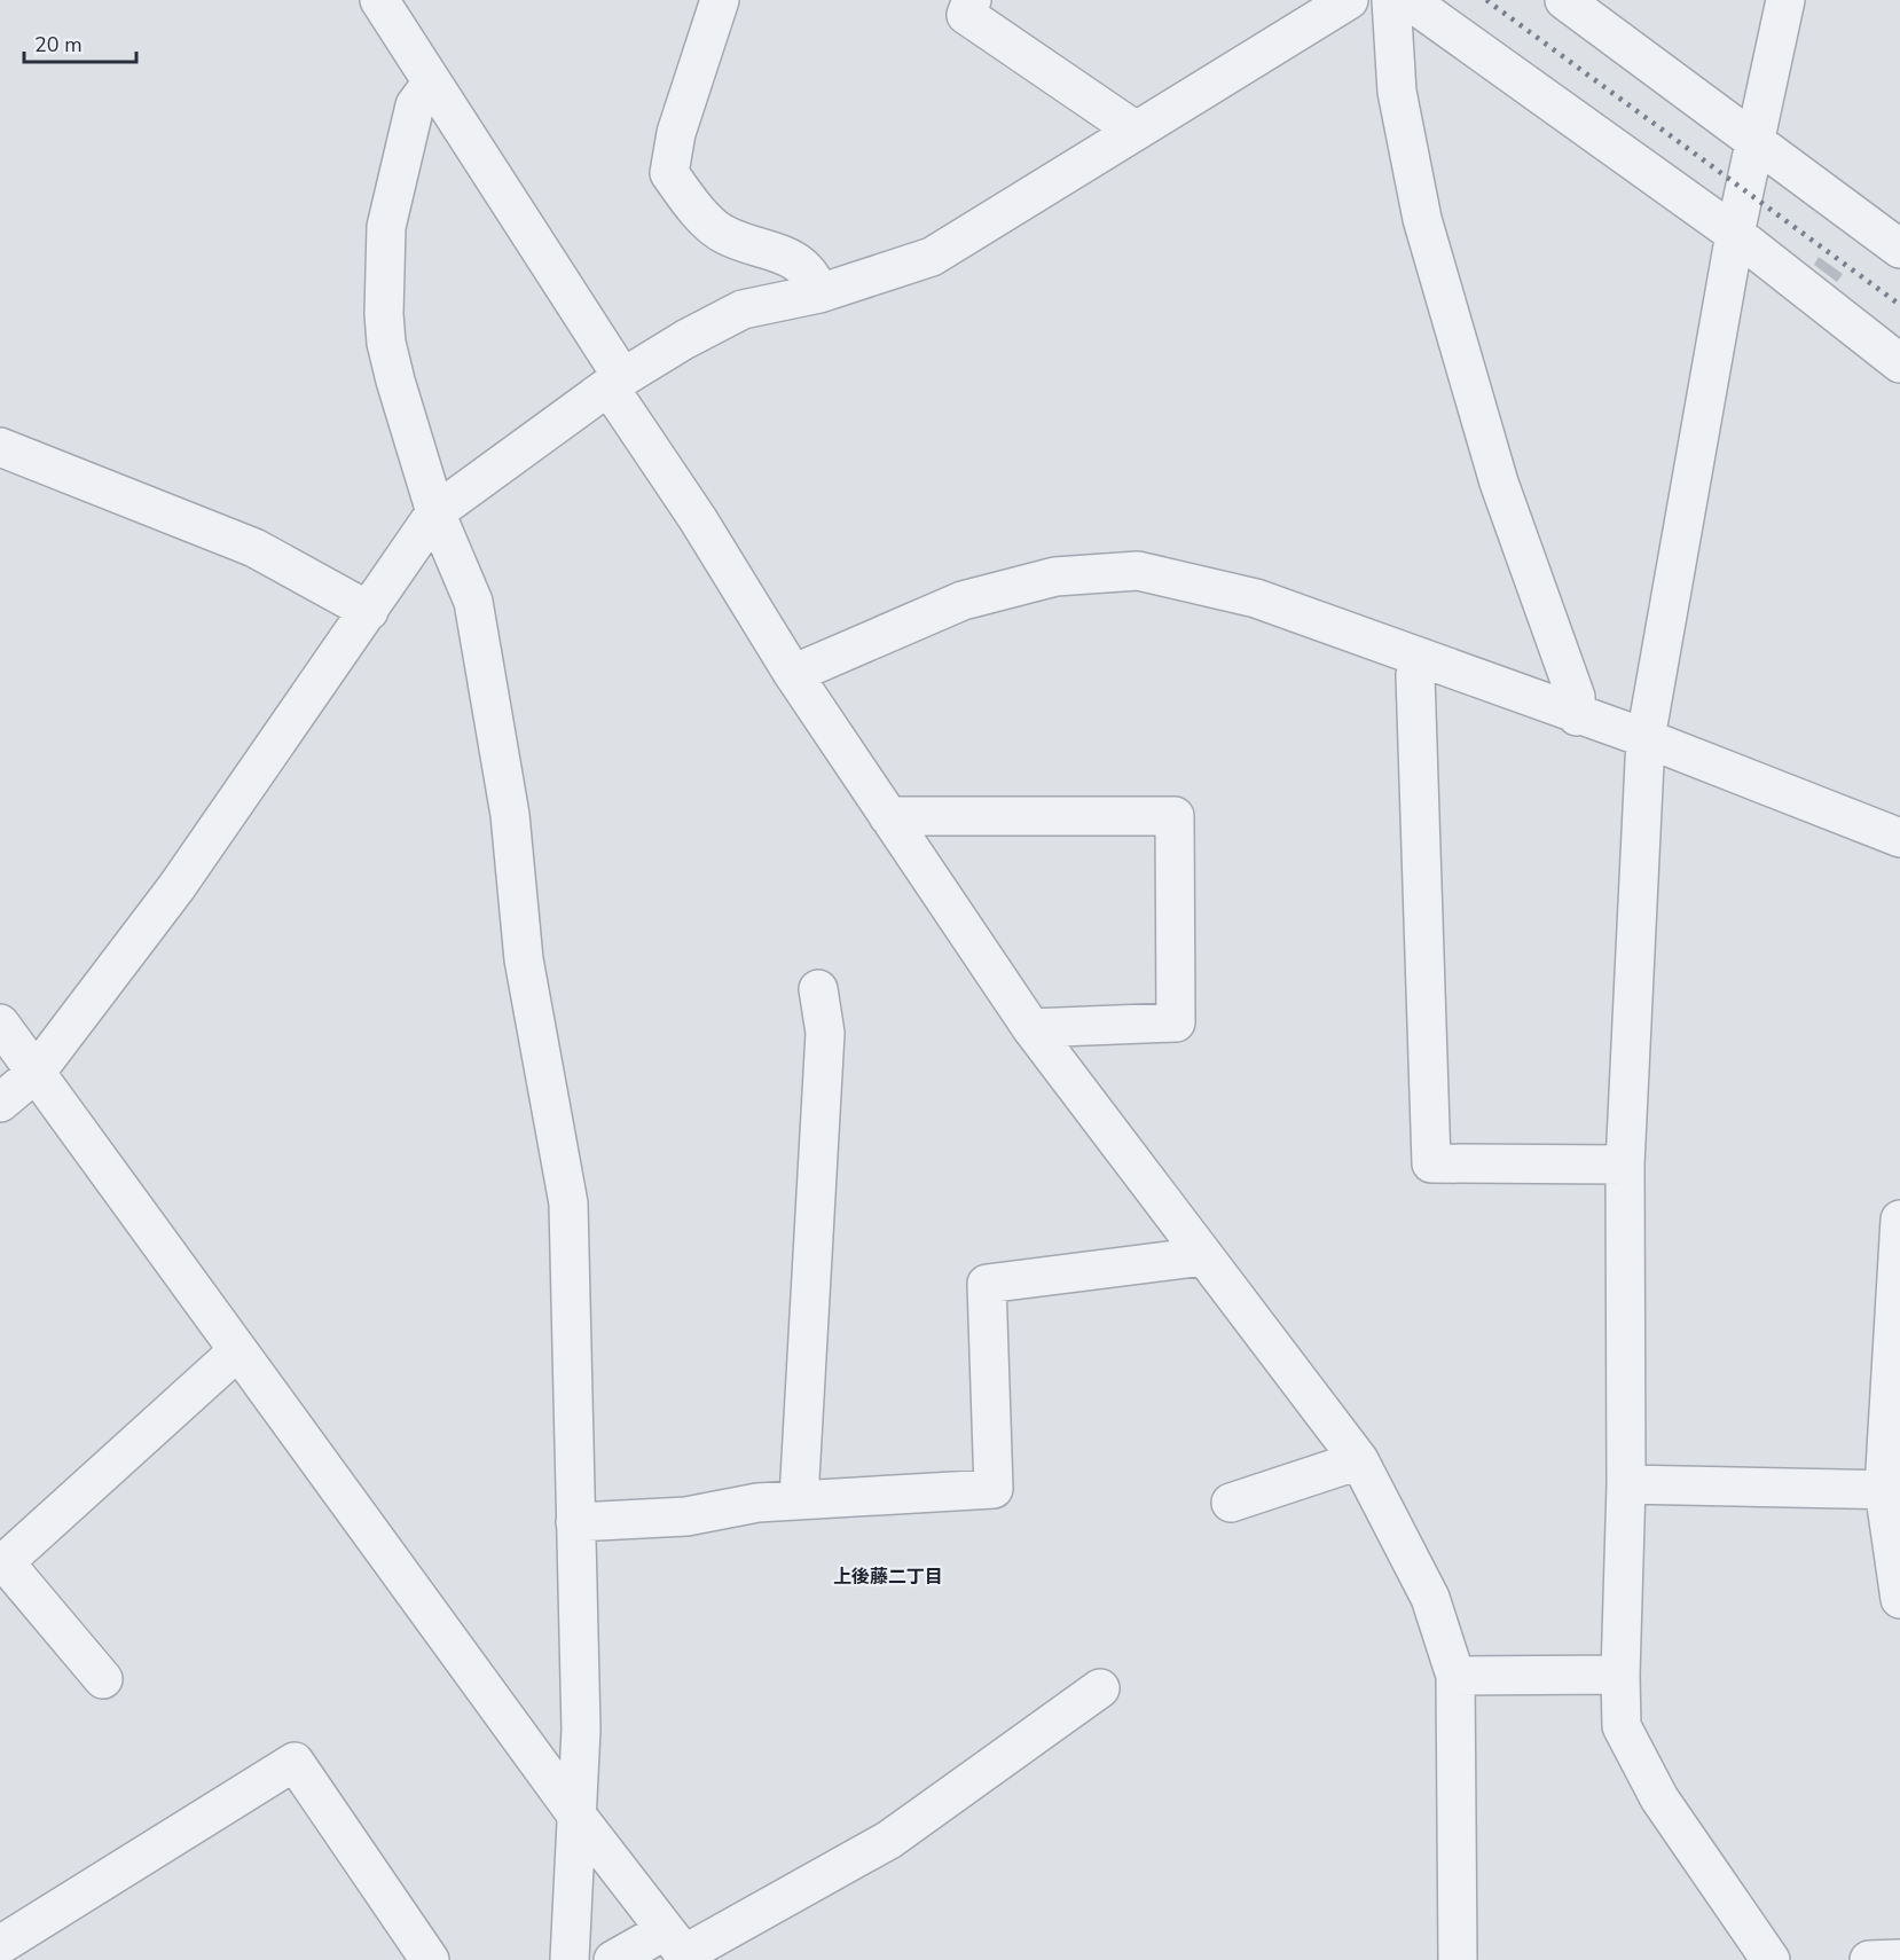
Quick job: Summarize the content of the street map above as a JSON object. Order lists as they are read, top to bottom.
{
  "districts": ["上後藤二丁目"],
  "scale_bar": "20 m"
}
